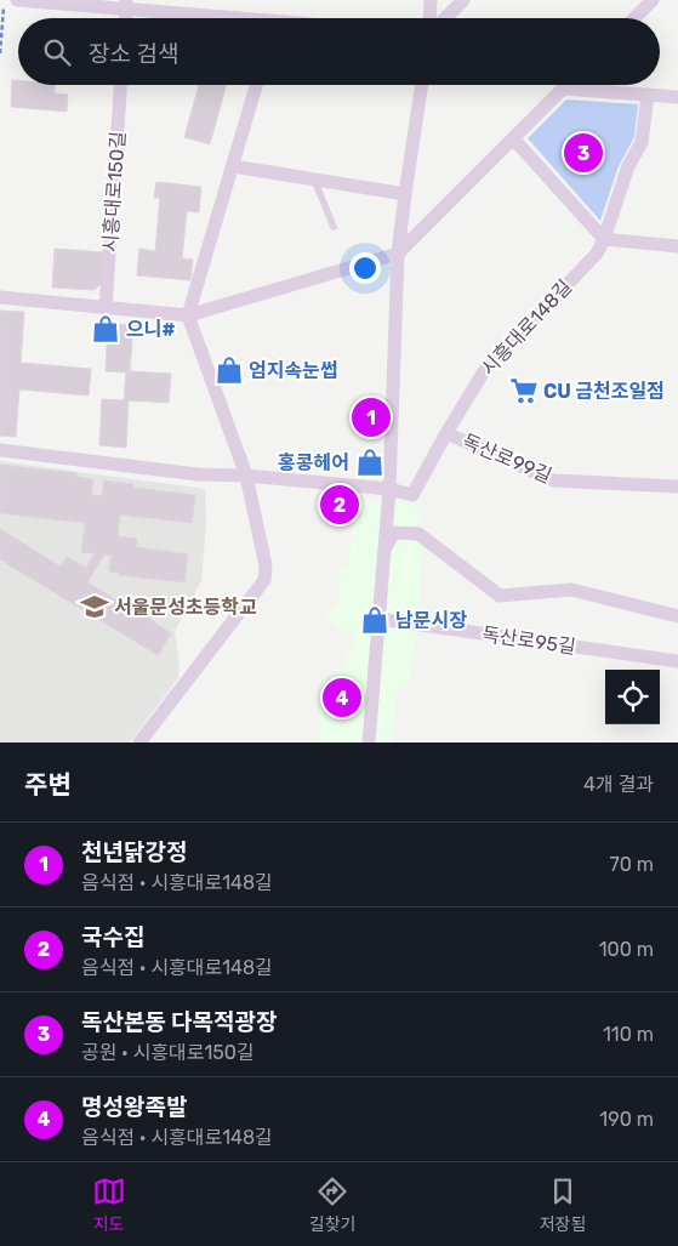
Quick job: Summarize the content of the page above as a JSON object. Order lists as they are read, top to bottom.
{
  "streets": {
    "street": [
      "시흥대로150길",
      "시흥대로148길",
      "독산로99길",
      "독산로95길"
    ]
  },
  "crossings": [
    ["시흥대로148길", "독산로99길"]
  ],
  "places": {
    "shop": [
      "으니#",
      "엄지속눈썹",
      "홍콩헤어",
      "남문시장"
    ],
    "supermarket": ["CU 금천조일점"],
    "school or university": ["서울문성초등학교"]
  },
  "page": {
    "search": "장소 검색",
    "pins": [
      "3",
      "1",
      "2",
      "4"
    ],
    "heading": ["주변", "4개 결과"],
    "list": [
      {
        "mark": "1",
        "name": "천년닭강정",
        "note": "음식점 · 시흥대로148길",
        "value": "70 m"
      },
      {
        "mark": "2",
        "name": "국수집",
        "note": "음식점 · 시흥대로148길",
        "value": "100 m"
      },
      {
        "mark": "3",
        "name": "독산본동 다목적광장",
        "note": "공원 · 시흥대로150길",
        "value": "110 m"
      },
      {
        "mark": "4",
        "name": "명성왕족발",
        "note": "음식점 · 시흥대로148길",
        "value": "190 m"
      }
    ],
    "nav": ["지도", "길찾기", "저장됨"]
  }
}
